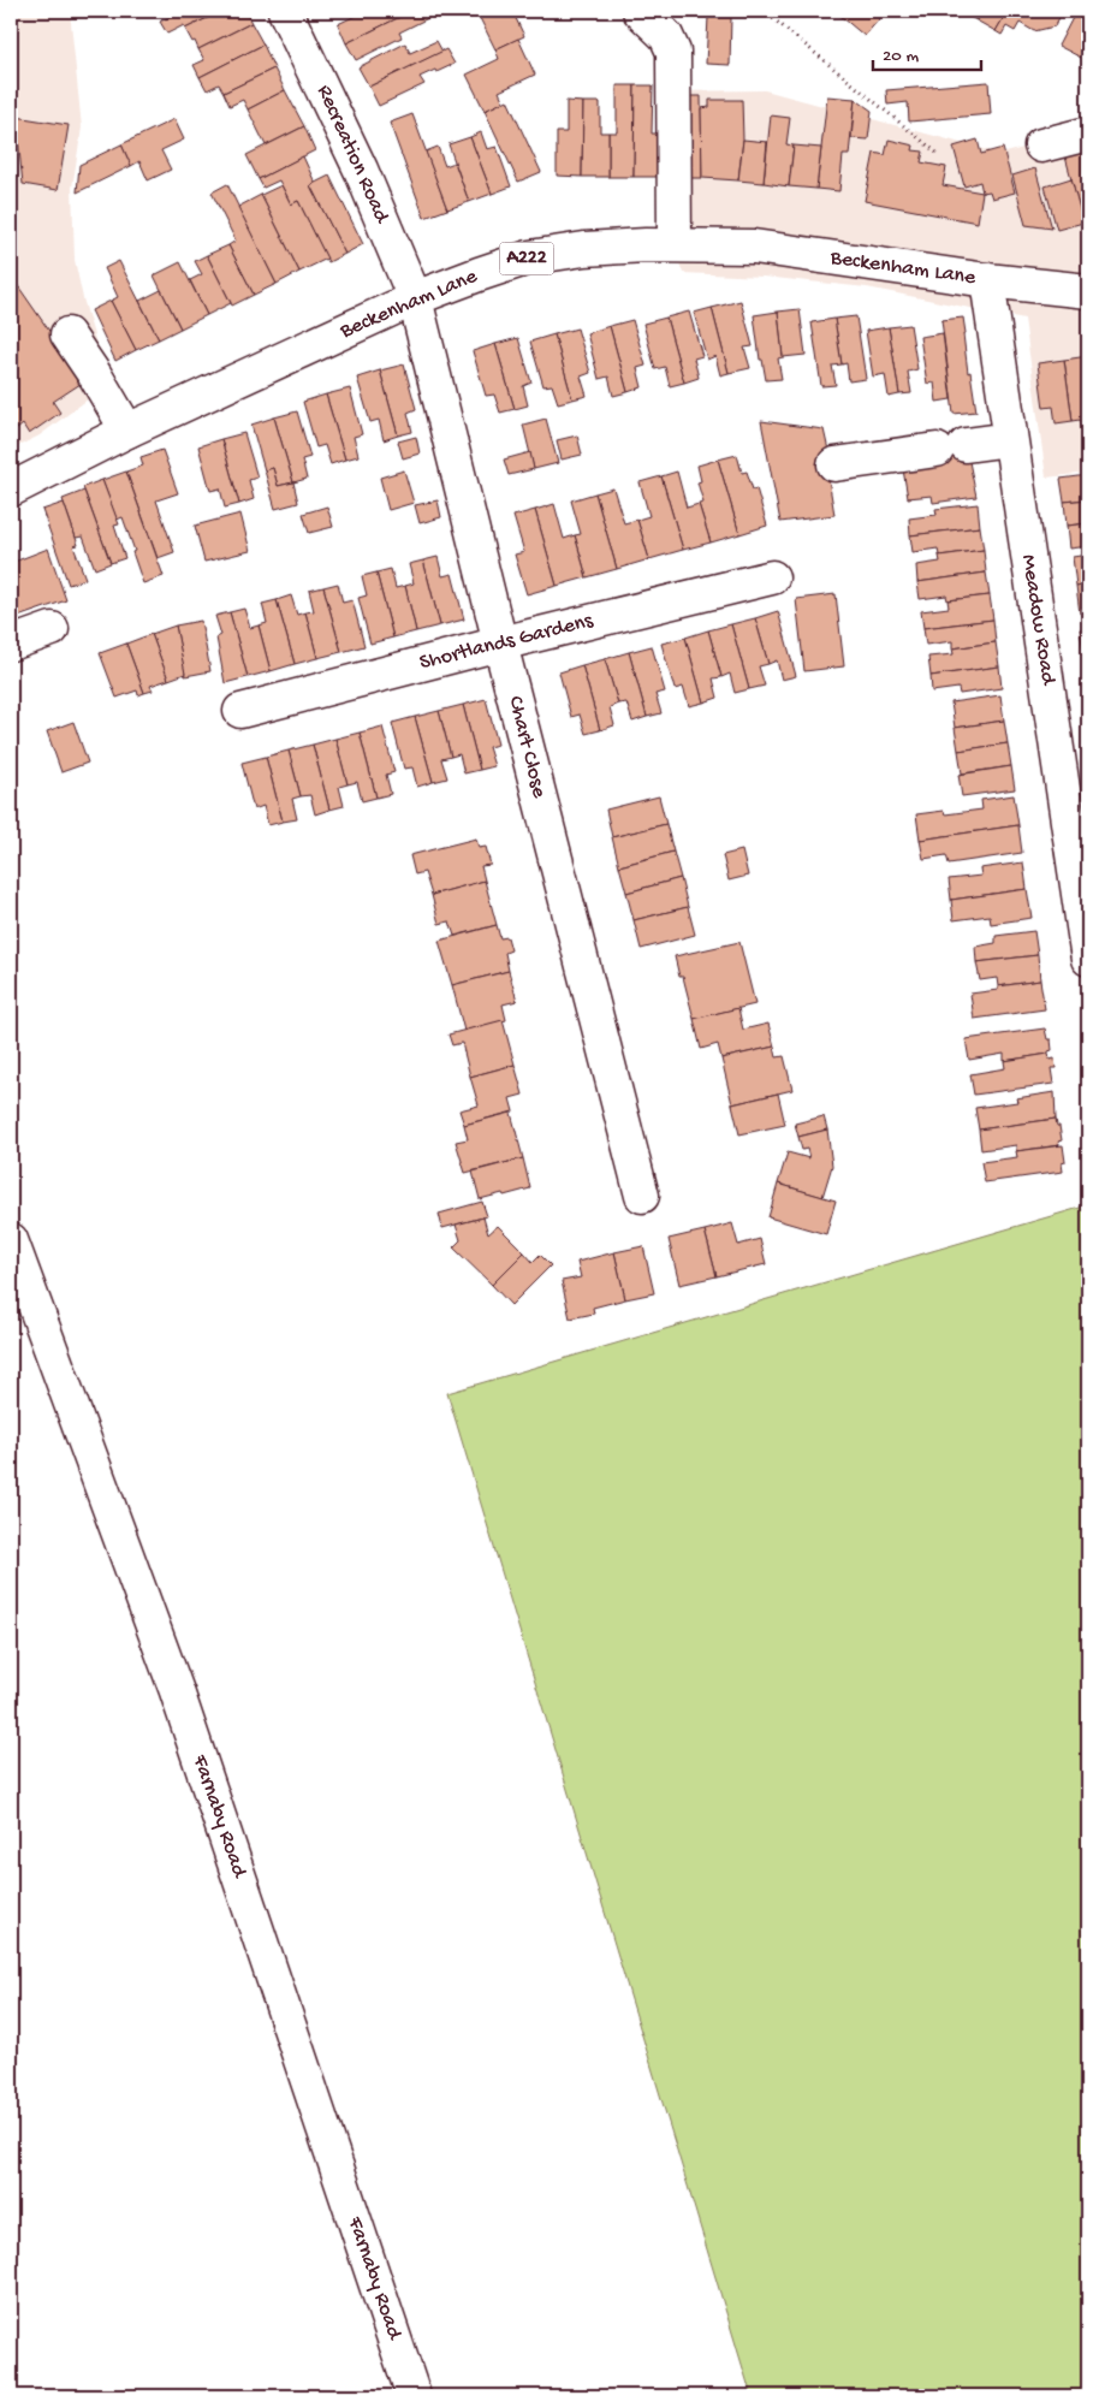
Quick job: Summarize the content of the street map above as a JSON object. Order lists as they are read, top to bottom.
{
  "streets": {
    "street": [
      "Recreation Road",
      "A222",
      "Beckenham Lane",
      "Meadow Road",
      "Shortlands Gardens",
      "Chart Close",
      "Farnaby Road"
    ]
  },
  "crossings": [
    ["Recreation Road", "Beckenham Lane"],
    ["Recreation Road", "Chart Close"],
    ["Beckenham Lane", "Meadow Road"],
    ["Beckenham Lane", "Chart Close"],
    ["Shortlands Gardens", "Chart Close"]
  ],
  "scale_bar": "20 m"
}
